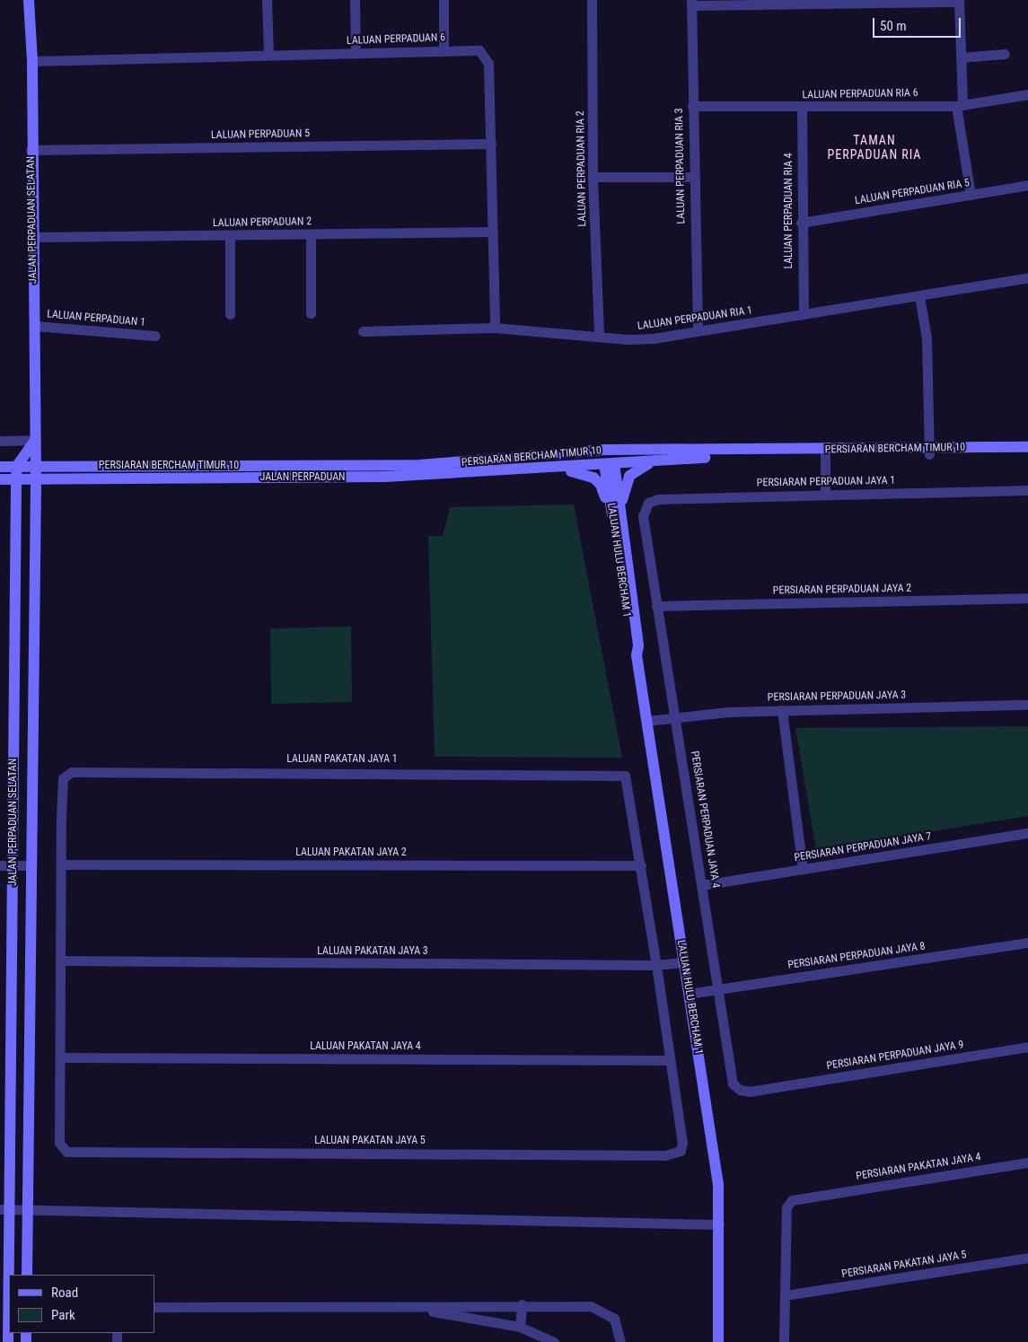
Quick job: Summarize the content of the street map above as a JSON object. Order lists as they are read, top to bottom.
{
  "streets": {
    "street": [
      "LALUAN PERPADUAN 6",
      "LALUAN PERPADUAN RIA 6",
      "LALUAN PERPADUAN 5",
      "LALUAN PERPADUAN RIA 3",
      "LALUAN PERPADUAN RIA 2",
      "LALUAN PERPADUAN RIA 5",
      "LALUAN PERPADUAN RIA 4",
      "JALAN PERPADUAN SELATAN",
      "LALUAN PERPADUAN 2",
      "LALUAN PERPADUAN 1",
      "LALUAN PERPADUAN RIA 1",
      "PERSIARAN BERCHAM TIMUR 10",
      "JALAN PERPADUAN",
      "PERSIARAN PERPADUAN JAYA 1",
      "LALUAN HULU BERCHAM 1",
      "PERSIARAN PERPADUAN JAYA 2",
      "PERSIARAN PERPADUAN JAYA 3",
      "LALUAN PAKATAN JAYA 1",
      "PERSIARAN PERPADUAN JAYA 4",
      "PERSIARAN PERPADUAN JAYA 7",
      "LALUAN PAKATAN JAYA 2",
      "LALUAN PAKATAN JAYA 3",
      "PERSIARAN PERPADUAN JAYA 8",
      "LALUAN PAKATAN JAYA 4",
      "PERSIARAN PERPADUAN JAYA 9",
      "LALUAN PAKATAN JAYA 5",
      "PERSIARAN PAKATAN JAYA 4",
      "PERSIARAN PAKATAN JAYA 5"
    ]
  },
  "crossings": [
    ["LALUAN PERPADUAN 6", "LALUAN PERPADUAN 5"],
    ["LALUAN PERPADUAN 6", "JALAN PERPADUAN SELATAN"],
    ["LALUAN PERPADUAN 6", "LALUAN PERPADUAN 2"],
    ["LALUAN PERPADUAN 6", "LALUAN PERPADUAN RIA 1"],
    ["LALUAN PERPADUAN RIA 6", "LALUAN PERPADUAN RIA 3"],
    ["LALUAN PERPADUAN RIA 6", "LALUAN PERPADUAN RIA 4"],
    ["LALUAN PERPADUAN 5", "JALAN PERPADUAN SELATAN"],
    ["LALUAN PERPADUAN RIA 3", "LALUAN PERPADUAN RIA 1"],
    ["LALUAN PERPADUAN RIA 2", "LALUAN PERPADUAN RIA 1"],
    ["LALUAN PERPADUAN RIA 5", "LALUAN PERPADUAN RIA 4"],
    ["LALUAN PERPADUAN RIA 4", "LALUAN PERPADUAN RIA 1"],
    ["JALAN PERPADUAN SELATAN", "LALUAN PERPADUAN 2"],
    ["JALAN PERPADUAN SELATAN", "LALUAN PERPADUAN 1"],
    ["JALAN PERPADUAN SELATAN", "PERSIARAN BERCHAM TIMUR 10"],
    ["JALAN PERPADUAN SELATAN", "JALAN PERPADUAN"],
    ["PERSIARAN BERCHAM TIMUR 10", "JALAN PERPADUAN"],
    ["PERSIARAN BERCHAM TIMUR 10", "LALUAN HULU BERCHAM 1"],
    ["JALAN PERPADUAN", "LALUAN HULU BERCHAM 1"],
    ["PERSIARAN PERPADUAN JAYA 1", "PERSIARAN PERPADUAN JAYA 4"],
    ["LALUAN HULU BERCHAM 1", "PERSIARAN PERPADUAN JAYA 3"],
    ["LALUAN HULU BERCHAM 1", "LALUAN PAKATAN JAYA 3"],
    ["LALUAN HULU BERCHAM 1", "PERSIARAN PERPADUAN JAYA 8"],
    ["PERSIARAN PERPADUAN JAYA 2", "PERSIARAN PERPADUAN JAYA 4"],
    ["PERSIARAN PERPADUAN JAYA 3", "PERSIARAN PERPADUAN JAYA 4"],
    ["LALUAN PAKATAN JAYA 1", "LALUAN PAKATAN JAYA 2"],
    ["LALUAN PAKATAN JAYA 1", "LALUAN PAKATAN JAYA 3"],
    ["LALUAN PAKATAN JAYA 1", "LALUAN PAKATAN JAYA 4"],
    ["LALUAN PAKATAN JAYA 1", "LALUAN PAKATAN JAYA 5"],
    ["PERSIARAN PERPADUAN JAYA 4", "PERSIARAN PERPADUAN JAYA 7"],
    ["PERSIARAN PERPADUAN JAYA 4", "PERSIARAN PERPADUAN JAYA 8"],
    ["PERSIARAN PERPADUAN JAYA 4", "PERSIARAN PERPADUAN JAYA 9"],
    ["PERSIARAN PAKATAN JAYA 4", "PERSIARAN PAKATAN JAYA 5"]
  ],
  "districts": ["TAMAN PERPADUAN RIA"],
  "legend": ["Road", "Park"],
  "scale_bar": "50 m"
}
